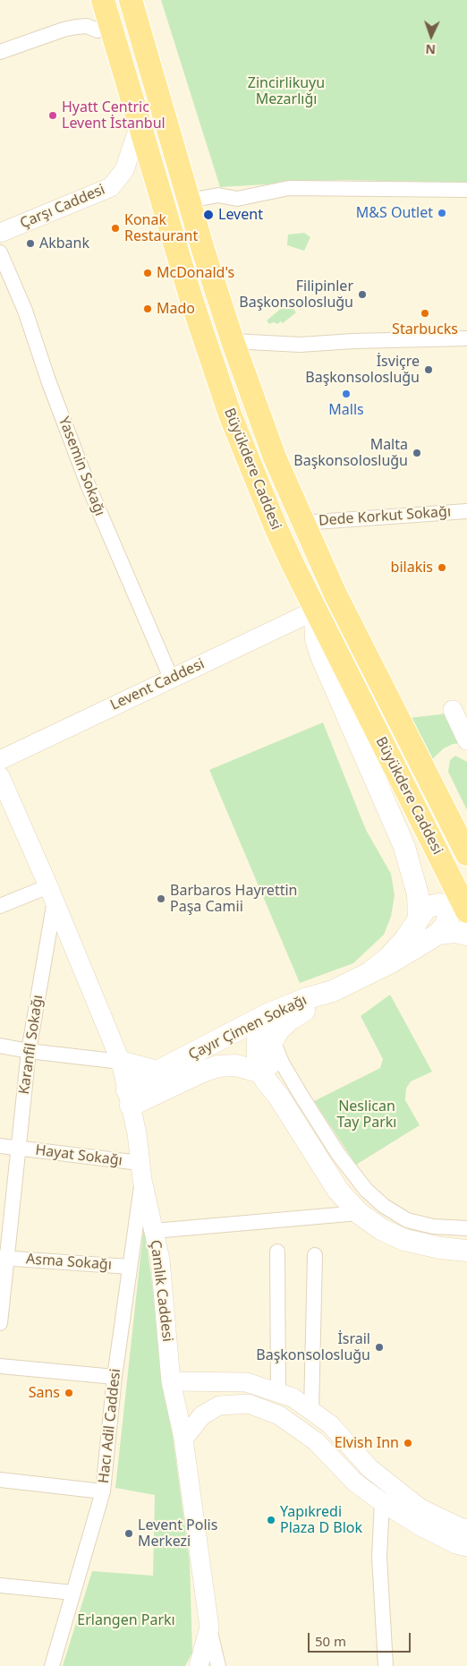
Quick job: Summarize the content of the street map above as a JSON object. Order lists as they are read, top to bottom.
{
  "streets": {
    "main road": ["Büyükdere Caddesi", "Çayır Çimen Sokağı"],
    "street": [
      "Çarşı Caddesi",
      "Yasemin Sokağı",
      "Dede Korkut Sokağı",
      "Levent Caddesi",
      "Karanfil Sokağı",
      "Hayat Sokağı",
      "Asma Sokağı",
      "Çamlık Caddesi",
      "Hacı Adil Caddesi"
    ]
  },
  "crossings": [
    ["Çarşı Caddesi", "Büyükdere Caddesi"],
    ["Yasemin Sokağı", "Levent Caddesi"],
    ["Büyükdere Caddesi", "Dede Korkut Sokağı"],
    ["Büyükdere Caddesi", "Levent Caddesi"],
    ["Çayır Çimen Sokağı", "Çamlık Caddesi"],
    ["Karanfil Sokağı", "Hayat Sokağı"],
    ["Karanfil Sokağı", "Asma Sokağı"],
    ["Karanfil Sokağı", "Çamlık Caddesi"],
    ["Hayat Sokağı", "Çamlık Caddesi"],
    ["Hayat Sokağı", "Hacı Adil Caddesi"],
    ["Asma Sokağı", "Hacı Adil Caddesi"],
    ["Çamlık Caddesi", "Hacı Adil Caddesi"]
  ],
  "parks": ["Zincirlikuyu Mezarlığı", "Neslican Tay Parkı", "Erlangen Parkı"],
  "places": [
    "Hyatt Centric Levent İstanbul",
    "M&S Outlet",
    "Levent",
    "Konak Restaurant",
    "Akbank",
    "McDonald's",
    "Filipinler Başkonsolosluğu",
    "Mado",
    "Starbucks",
    "İsviçre Başkonsolosluğu",
    "Malls",
    "Malta Başkonsolosluğu",
    "bilakis",
    "Barbaros Hayrettin Paşa Camii",
    "İsrail Başkonsolosluğu",
    "Sans",
    "Elvish Inn",
    "Yapıkredi Plaza D Blok",
    "Levent Polis Merkezi"
  ],
  "scale_bar": "50 m",
  "north": "bottom"
}
